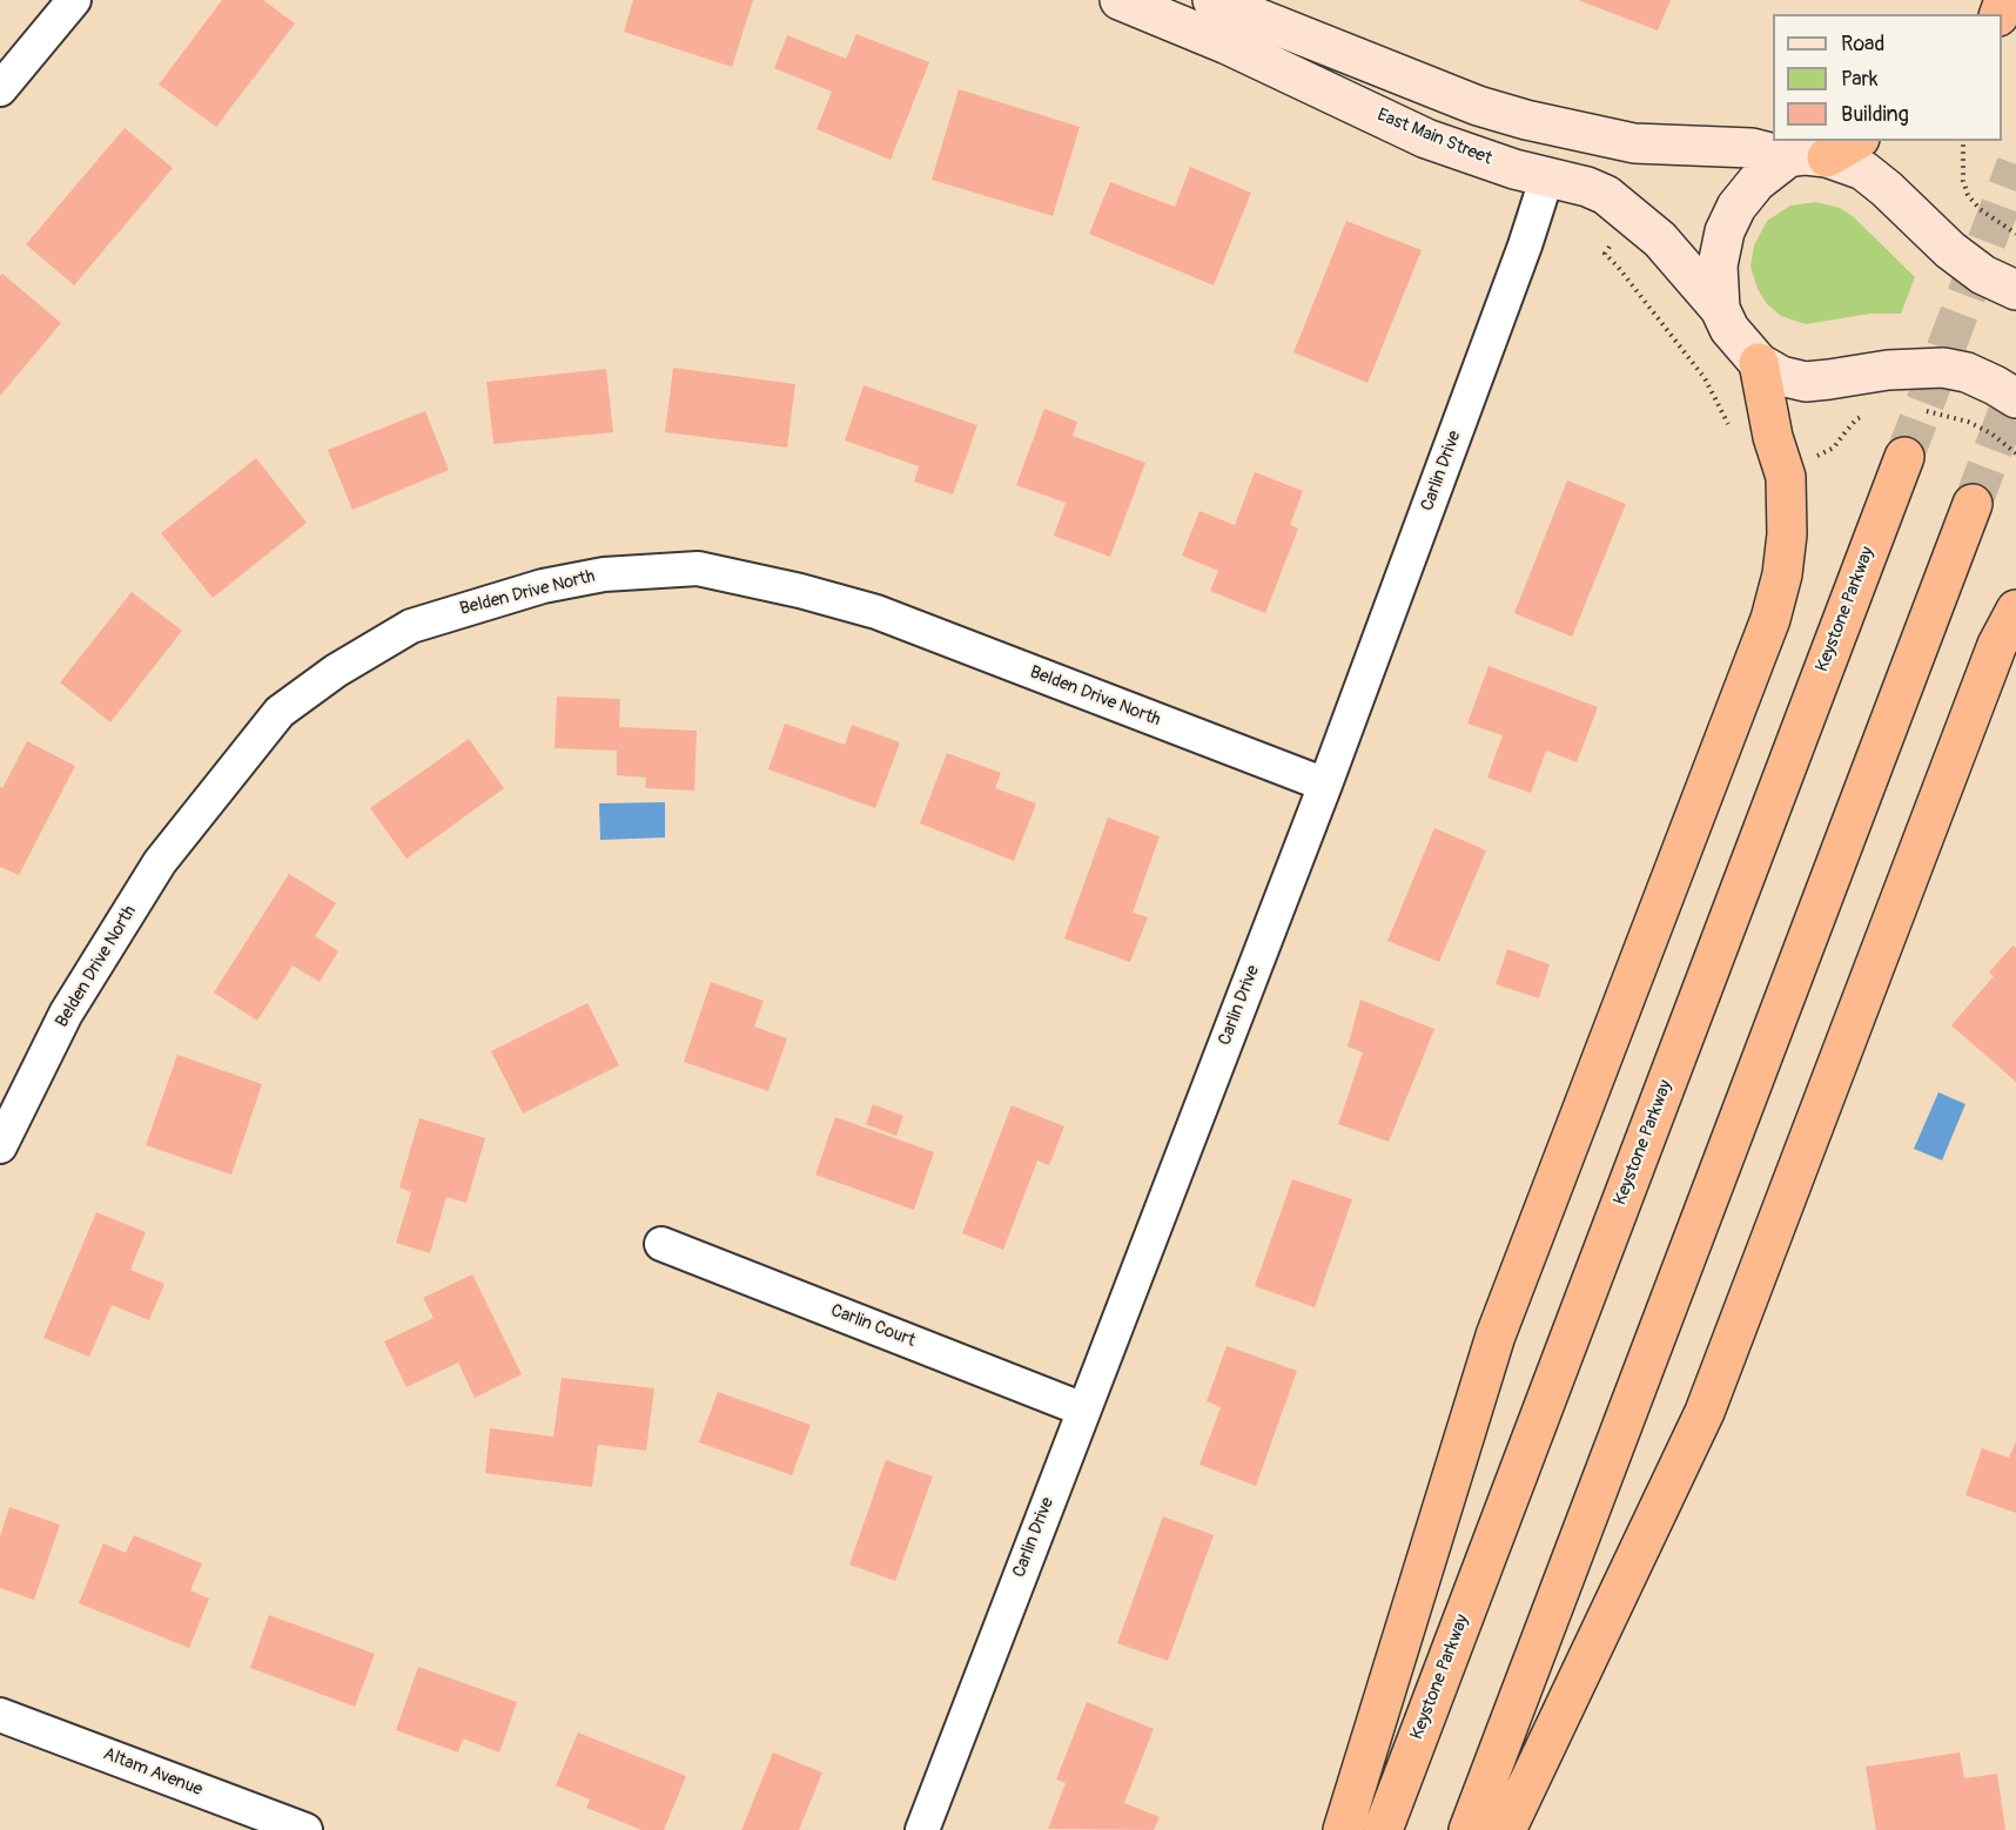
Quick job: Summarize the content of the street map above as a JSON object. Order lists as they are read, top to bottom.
{
  "streets": {
    "highway": ["Keystone Parkway"],
    "main road": ["East Main Street"],
    "street": [
      "Carlin Drive",
      "Belden Drive North",
      "Carlin Court",
      "Altam Avenue"
    ]
  },
  "crossings": [
    ["East Main Street", "Carlin Drive"],
    ["Carlin Drive", "Belden Drive North"],
    ["Carlin Drive", "Carlin Court"]
  ],
  "legend": ["Road", "Park", "Building"]
}
